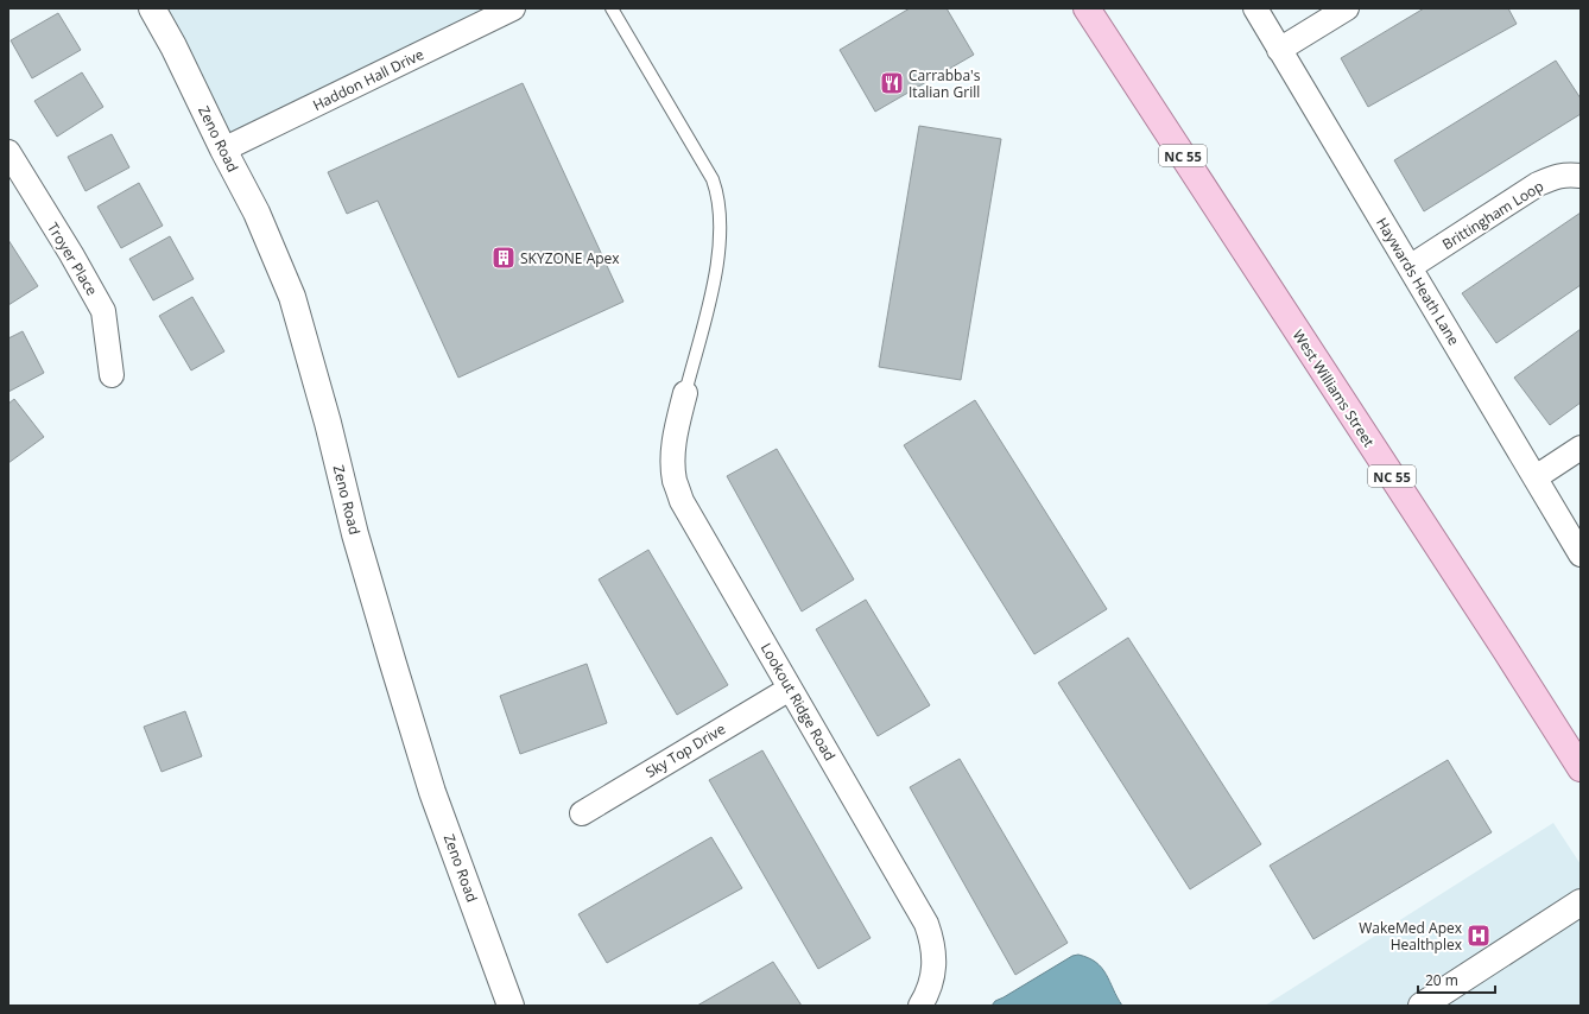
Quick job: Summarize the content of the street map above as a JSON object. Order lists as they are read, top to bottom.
{
  "streets": {
    "main road": ["NC 55", "West Williams Street"],
    "street": [
      "Haddon Hall Drive",
      "Zeno Road",
      "Brittingham Loop",
      "Troyer Place",
      "Haywards Heath Lane",
      "Lookout Ridge Road",
      "Sky Top Drive"
    ]
  },
  "crossings": [
    ["Haddon Hall Drive", "Zeno Road"],
    ["Brittingham Loop", "Haywards Heath Lane"],
    ["Lookout Ridge Road", "Sky Top Drive"]
  ],
  "places": {
    "restaurant": ["Carrabba's Italian Grill"],
    "building": ["SKYZONE Apex"],
    "hospital": ["WakeMed Apex Healthplex"]
  },
  "scale_bar": "20 m"
}
